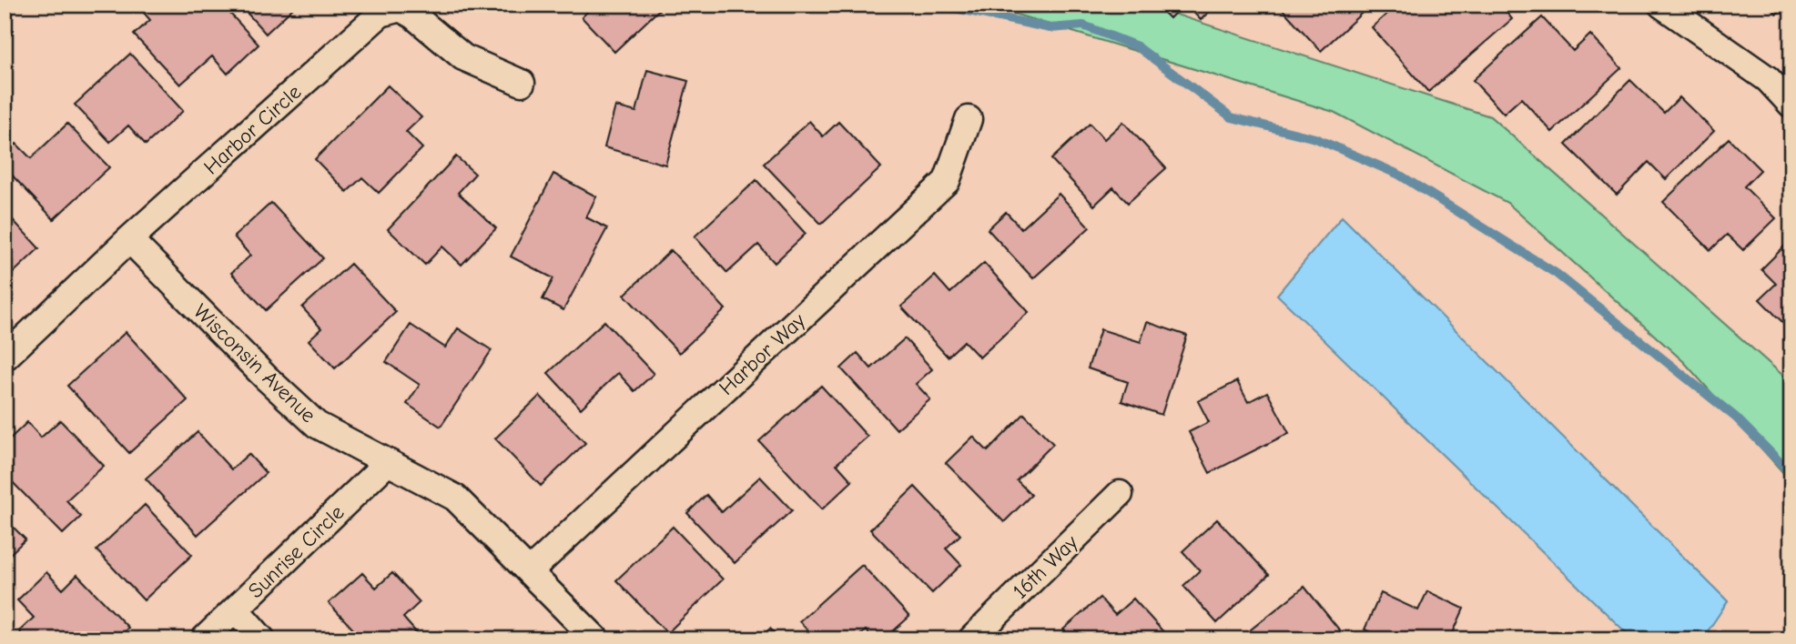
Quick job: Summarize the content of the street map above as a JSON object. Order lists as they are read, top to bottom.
{
  "streets": {
    "street": [
      "Harbor Circle",
      "Harbor Way",
      "Wisconsin Avenue",
      "Sunrise Circle",
      "16th Way"
    ]
  },
  "crossings": [
    ["Harbor Circle", "Wisconsin Avenue"],
    ["Harbor Way", "Wisconsin Avenue"],
    ["Wisconsin Avenue", "Sunrise Circle"]
  ]
}
